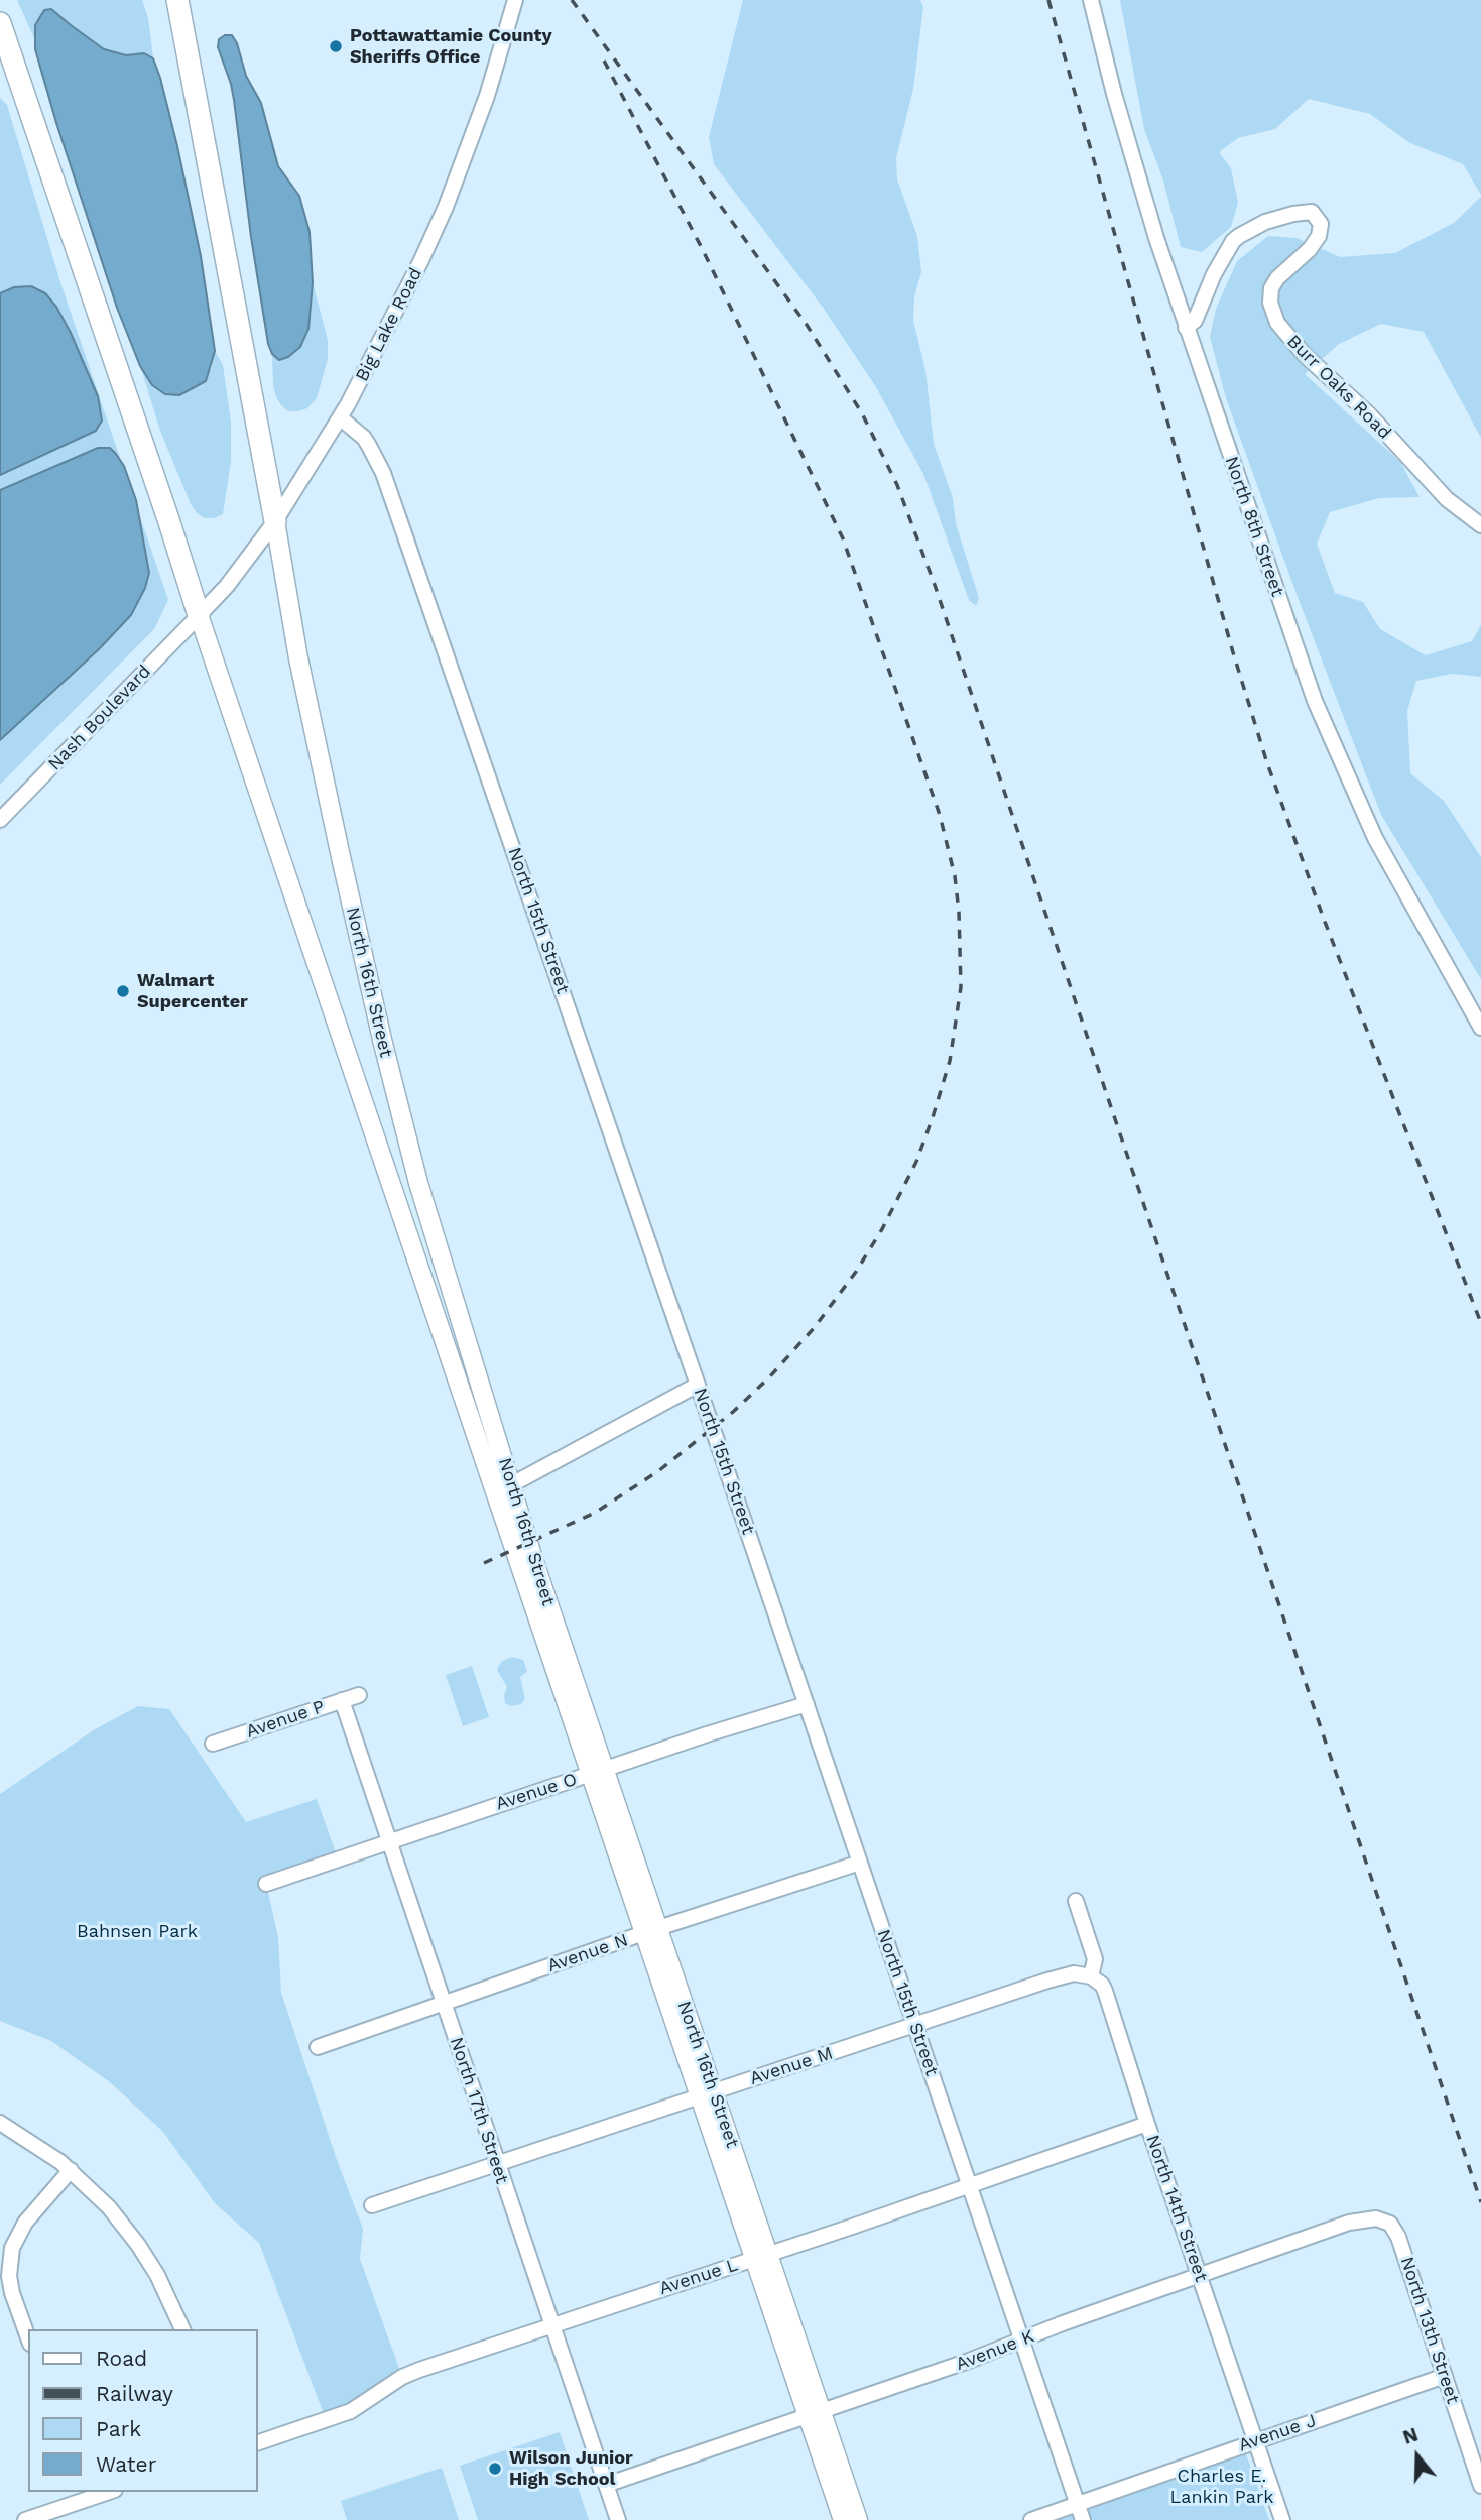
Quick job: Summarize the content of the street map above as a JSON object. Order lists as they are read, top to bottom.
{
  "streets": {
    "main road": ["North 16th Street"],
    "street": [
      "Big Lake Road",
      "Burr Oaks Road",
      "North 8th Street",
      "Nash Boulevard",
      "North 15th Street",
      "Avenue P",
      "Avenue O",
      "Avenue N",
      "Avenue M",
      "North 17th Street",
      "North 14th Street",
      "Avenue L",
      "North 13th Street",
      "Avenue K",
      "Avenue J"
    ]
  },
  "crossings": [
    ["Big Lake Road", "Nash Boulevard"],
    ["Big Lake Road", "North 15th Street"],
    ["Big Lake Road", "North 16th Street"],
    ["Burr Oaks Road", "North 8th Street"],
    ["Nash Boulevard", "North 16th Street"],
    ["North 15th Street", "Avenue O"],
    ["North 15th Street", "Avenue N"],
    ["North 15th Street", "Avenue M"],
    ["North 15th Street", "Avenue L"],
    ["North 15th Street", "Avenue K"],
    ["North 15th Street", "Avenue J"],
    ["North 16th Street", "Avenue O"],
    ["North 16th Street", "Avenue N"],
    ["North 16th Street", "Avenue M"],
    ["North 16th Street", "Avenue L"],
    ["North 16th Street", "Avenue K"],
    ["Avenue P", "North 17th Street"],
    ["Avenue O", "North 17th Street"],
    ["Avenue N", "North 17th Street"],
    ["Avenue M", "North 17th Street"],
    ["Avenue M", "North 14th Street"],
    ["North 17th Street", "Avenue L"],
    ["North 17th Street", "Avenue K"],
    ["North 14th Street", "Avenue L"],
    ["North 14th Street", "Avenue K"],
    ["North 14th Street", "Avenue J"],
    ["North 13th Street", "Avenue K"],
    ["North 13th Street", "Avenue J"]
  ],
  "parks": ["Bahnsen Park", "Charles E. Lankin Park"],
  "places": ["Pottawattamie County Sheriffs Office", "Walmart Supercenter", "Wilson Junior High School"],
  "legend": [
    "Road",
    "Railway",
    "Park",
    "Water"
  ],
  "north": "top"
}
